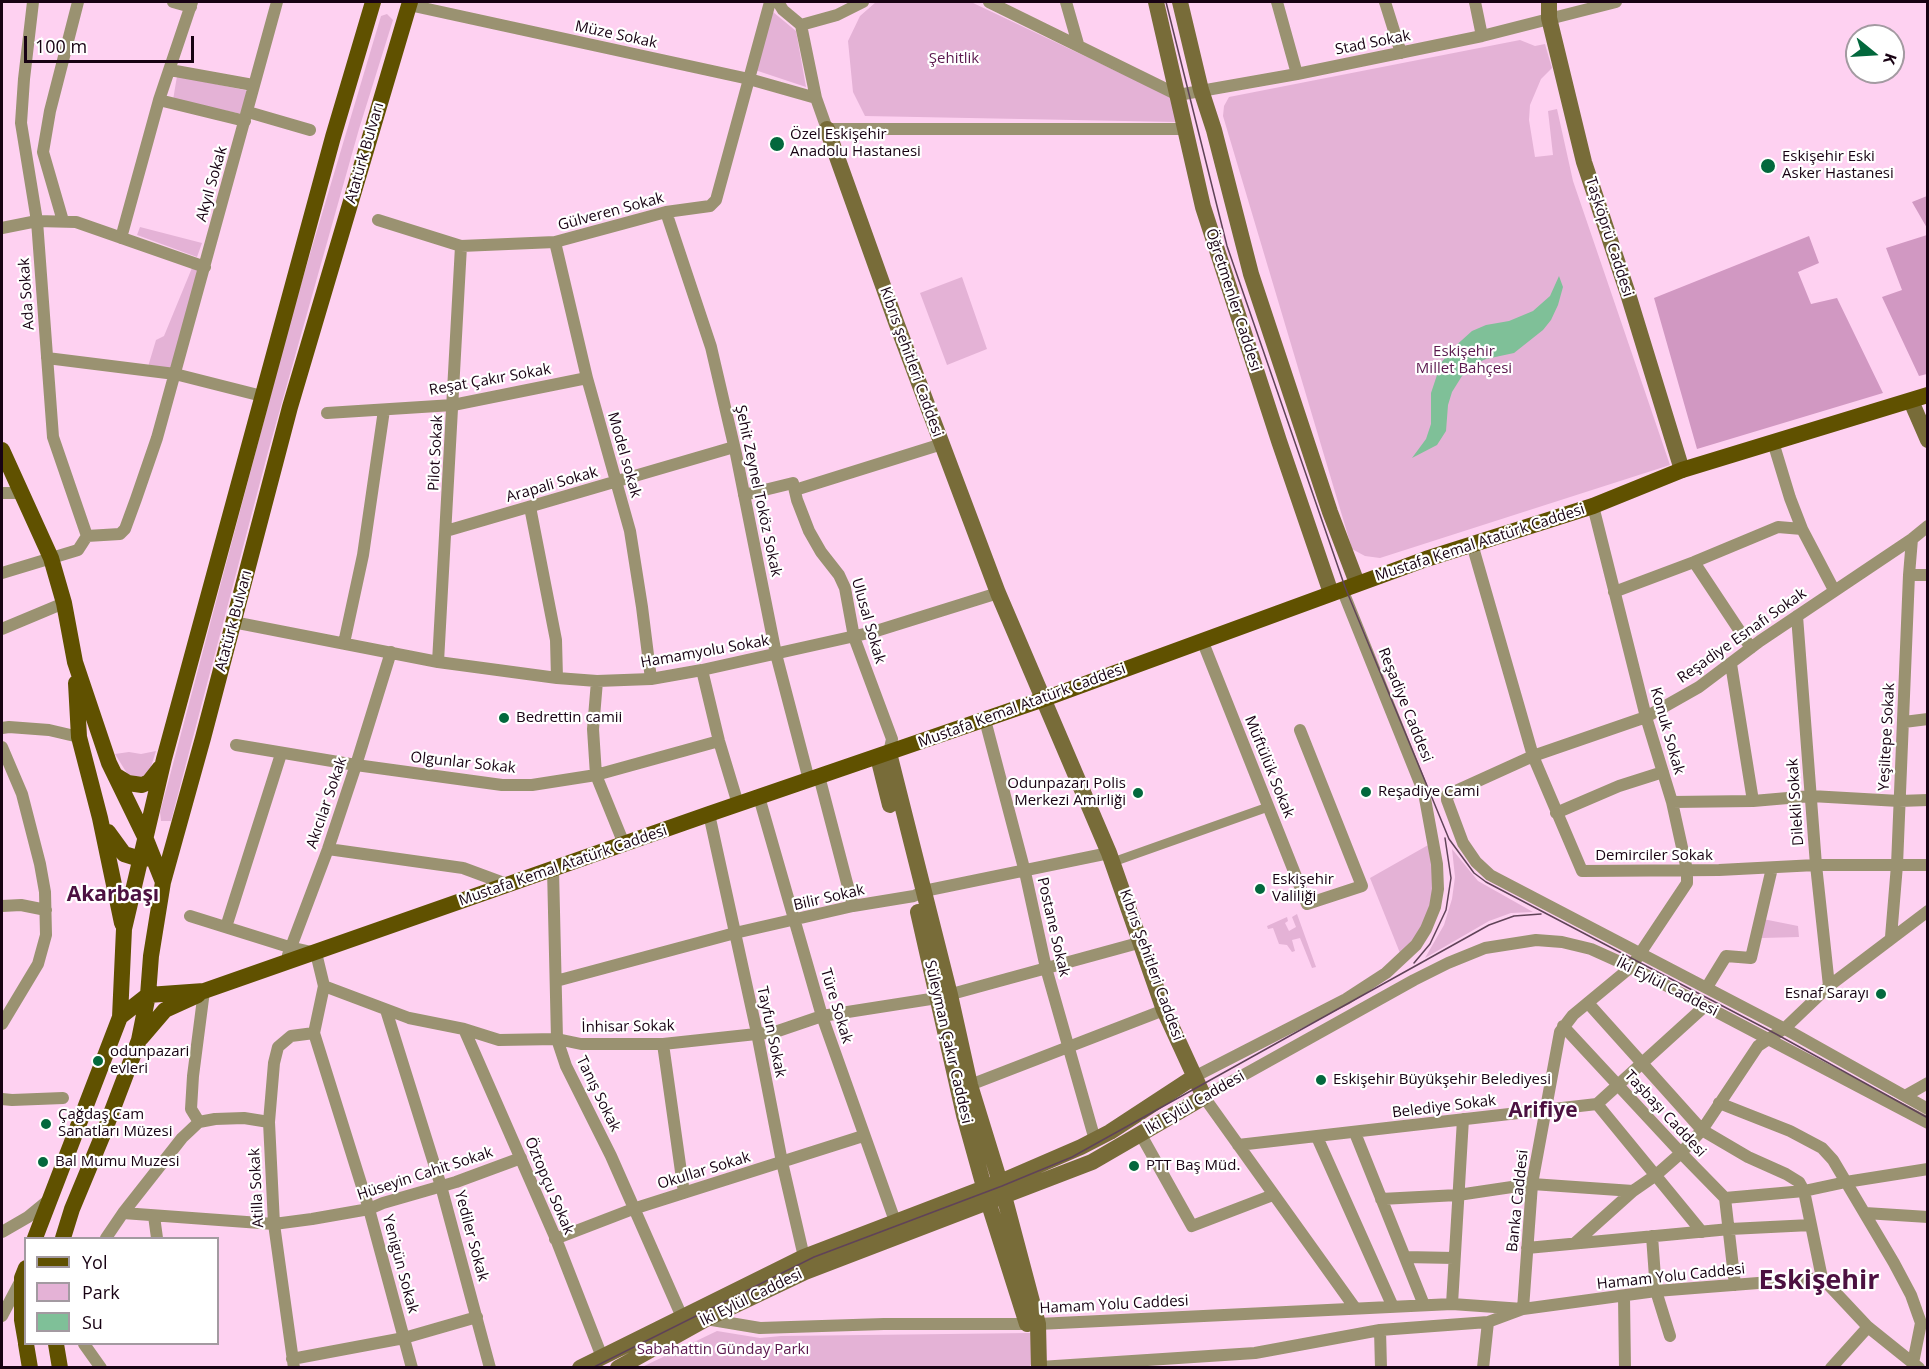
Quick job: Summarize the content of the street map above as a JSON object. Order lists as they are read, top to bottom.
{
  "streets": {
    "main road": [
      "Atatürk Bulvarı",
      "Taşköprü Caddesi",
      "Öğretmenler Caddesi",
      "Kıbrıs şehitleri Caddesi",
      "Mustafa Kemal Atatürk Caddesi",
      "Kıbrıs Şehitleri Caddesi",
      "İki Eylül Caddesi",
      "Süleyman Çakır Caddesi"
    ],
    "street": [
      "Müze Sokak",
      "Stad Sokak",
      "Akyıl Sokak",
      "Gülveren Sokak",
      "Ada Sokak",
      "Reşat Çakır Sokak",
      "Pilot Sokak",
      "Model sokak",
      "Arapali Sokak",
      "Şehit Zeynel Toköz Sokak",
      "Ulusal Sokak",
      "Reşadiye Esnafı Sokak",
      "Hamamyolu Sokak",
      "Reşadiye Caddesi",
      "Konuk Sokak",
      "Yeşiltepe Sokak",
      "Olgunlar Sokak",
      "Müftülük Sokak",
      "Dilekli Sokak",
      "Akıcılar Sokak",
      "Demirciler Sokak",
      "Bilir Sokak",
      "Postane Sokak",
      "Türe Sokak",
      "İnhisar Sokak",
      "Tayfun Sokak",
      "Tanış Sokak",
      "Belediye Sokak",
      "Taşbaşı Caddesi",
      "Okullar Sokak",
      "Hüseyin Cahit Sokak",
      "Öztopçu Sokak",
      "Atilla Sokak",
      "Banka Caddesi",
      "Yediler Sokak",
      "Yenigün Sokak",
      "Hamam Yolu Caddesi"
    ]
  },
  "crossings": [
    ["Müze Sokak", "Atatürk Bulvarı"],
    ["Müze Sokak", "Gülveren Sokak"],
    ["Stad Sokak", "Taşköprü Caddesi"],
    ["Stad Sokak", "Öğretmenler Caddesi"],
    ["Atatürk Bulvarı", "Mustafa Kemal Atatürk Caddesi"],
    ["Atatürk Bulvarı", "Hamamyolu Sokak"],
    ["Akyıl Sokak", "Ada Sokak"],
    ["Gülveren Sokak", "Pilot Sokak"],
    ["Gülveren Sokak", "Model sokak"],
    ["Gülveren Sokak", "Şehit Zeynel Toköz Sokak"],
    ["Taşköprü Caddesi", "Mustafa Kemal Atatürk Caddesi"],
    ["Öğretmenler Caddesi", "Mustafa Kemal Atatürk Caddesi"],
    ["Öğretmenler Caddesi", "Reşadiye Caddesi"],
    ["Kıbrıs şehitleri Caddesi", "Hamamyolu Sokak"],
    ["Kıbrıs şehitleri Caddesi", "Kıbrıs Şehitleri Caddesi"],
    ["Reşat Çakır Sokak", "Pilot Sokak"],
    ["Reşat Çakır Sokak", "Model sokak"],
    ["Pilot Sokak", "Arapali Sokak"],
    ["Pilot Sokak", "Hamamyolu Sokak"],
    ["Model sokak", "Arapali Sokak"],
    ["Model sokak", "Hamamyolu Sokak"],
    ["Arapali Sokak", "Şehit Zeynel Toköz Sokak"],
    ["Şehit Zeynel Toköz Sokak", "Mustafa Kemal Atatürk Caddesi"],
    ["Şehit Zeynel Toköz Sokak", "Hamamyolu Sokak"],
    ["Şehit Zeynel Toköz Sokak", "Bilir Sokak"],
    ["Mustafa Kemal Atatürk Caddesi", "Ulusal Sokak"],
    ["Mustafa Kemal Atatürk Caddesi", "Reşadiye Caddesi"],
    ["Mustafa Kemal Atatürk Caddesi", "Konuk Sokak"],
    ["Mustafa Kemal Atatürk Caddesi", "Müftülük Sokak"],
    ["Mustafa Kemal Atatürk Caddesi", "Akıcılar Sokak"],
    ["Mustafa Kemal Atatürk Caddesi", "Demirciler Sokak"],
    ["Mustafa Kemal Atatürk Caddesi", "Postane Sokak"],
    ["Mustafa Kemal Atatürk Caddesi", "Kıbrıs Şehitleri Caddesi"],
    ["Mustafa Kemal Atatürk Caddesi", "Türe Sokak"],
    ["Mustafa Kemal Atatürk Caddesi", "Tayfun Sokak"],
    ["Mustafa Kemal Atatürk Caddesi", "Süleyman Çakır Caddesi"],
    ["Mustafa Kemal Atatürk Caddesi", "Tanış Sokak"],
    ["Ulusal Sokak", "Hamamyolu Sokak"],
    ["Ulusal Sokak", "Süleyman Çakır Caddesi"],
    ["Reşadiye Esnafı Sokak", "Konuk Sokak"],
    ["Reşadiye Esnafı Sokak", "Yeşiltepe Sokak"],
    ["Reşadiye Esnafı Sokak", "Dilekli Sokak"],
    ["Reşadiye Esnafı Sokak", "Demirciler Sokak"],
    ["Reşadiye Esnafı Sokak", "İki Eylül Caddesi"],
    ["Hamamyolu Sokak", "Akıcılar Sokak"],
    ["Hamamyolu Sokak", "Kıbrıs Şehitleri Caddesi"],
    ["Reşadiye Caddesi", "İki Eylül Caddesi"],
    ["Konuk Sokak", "Demirciler Sokak"],
    ["Yeşiltepe Sokak", "Demirciler Sokak"],
    ["Olgunlar Sokak", "Akıcılar Sokak"],
    ["Dilekli Sokak", "Demirciler Sokak"],
    ["Bilir Sokak", "Postane Sokak"],
    ["Bilir Sokak", "Kıbrıs Şehitleri Caddesi"],
    ["Bilir Sokak", "Türe Sokak"],
    ["Bilir Sokak", "Tayfun Sokak"],
    ["Bilir Sokak", "Süleyman Çakır Caddesi"],
    ["Bilir Sokak", "Tanış Sokak"],
    ["Postane Sokak", "İki Eylül Caddesi"],
    ["Postane Sokak", "İnhisar Sokak"],
    ["Kıbrıs Şehitleri Caddesi", "İki Eylül Caddesi"],
    ["Kıbrıs Şehitleri Caddesi", "İnhisar Sokak"],
    ["Kıbrıs Şehitleri Caddesi", "Belediye Sokak"],
    ["Kıbrıs Şehitleri Caddesi", "Hamam Yolu Caddesi"],
    ["İki Eylül Caddesi", "Türe Sokak"],
    ["İki Eylül Caddesi", "Tayfun Sokak"],
    ["İki Eylül Caddesi", "Süleyman Çakır Caddesi"],
    ["İki Eylül Caddesi", "Tanış Sokak"],
    ["İki Eylül Caddesi", "Öztopçu Sokak"],
    ["İki Eylül Caddesi", "Hamam Yolu Caddesi"],
    ["Türe Sokak", "İnhisar Sokak"],
    ["Türe Sokak", "Okullar Sokak"],
    ["İnhisar Sokak", "Tayfun Sokak"],
    ["İnhisar Sokak", "Süleyman Çakır Caddesi"],
    ["İnhisar Sokak", "Tanış Sokak"],
    ["İnhisar Sokak", "Öztopçu Sokak"],
    ["İnhisar Sokak", "Yediler Sokak"],
    ["Tayfun Sokak", "Okullar Sokak"],
    ["Tanış Sokak", "Okullar Sokak"],
    ["Belediye Sokak", "Banka Caddesi"],
    ["Taşbaşı Caddesi", "Banka Caddesi"],
    ["Okullar Sokak", "Öztopçu Sokak"],
    ["Hüseyin Cahit Sokak", "Öztopçu Sokak"],
    ["Hüseyin Cahit Sokak", "Atilla Sokak"],
    ["Hüseyin Cahit Sokak", "Yediler Sokak"],
    ["Hüseyin Cahit Sokak", "Yenigün Sokak"],
    ["Atilla Sokak", "Yenigün Sokak"],
    ["Banka Caddesi", "Hamam Yolu Caddesi"]
  ],
  "districts": ["Akarbaşı", "Arifiye", "Eskişehir"],
  "parks": ["Şehitlik", "Eskişehir Millet Bahçesi", "Sabahattin Günday Parkı"],
  "places": [
    "Özel Eskişehir Anadolu Hastanesi",
    "Eskişehir Eski Asker Hastanesi",
    "Bedrettin camii",
    "Reşadiye Cami",
    "Odunpazarı Polis Merkezi Amirliği",
    "Eskişehir Valiliği",
    "Esnaf Sarayı",
    "odunpazari evleri",
    "Eskişehir Büyükşehir Belediyesi",
    "Çağdaş Cam Sanatları Müzesi",
    "Bal Mumu Muzesi",
    "PTT Baş Müd."
  ],
  "legend": ["Yol", "Park", "Su"],
  "scale_bar": "100 m",
  "north": "right"
}
